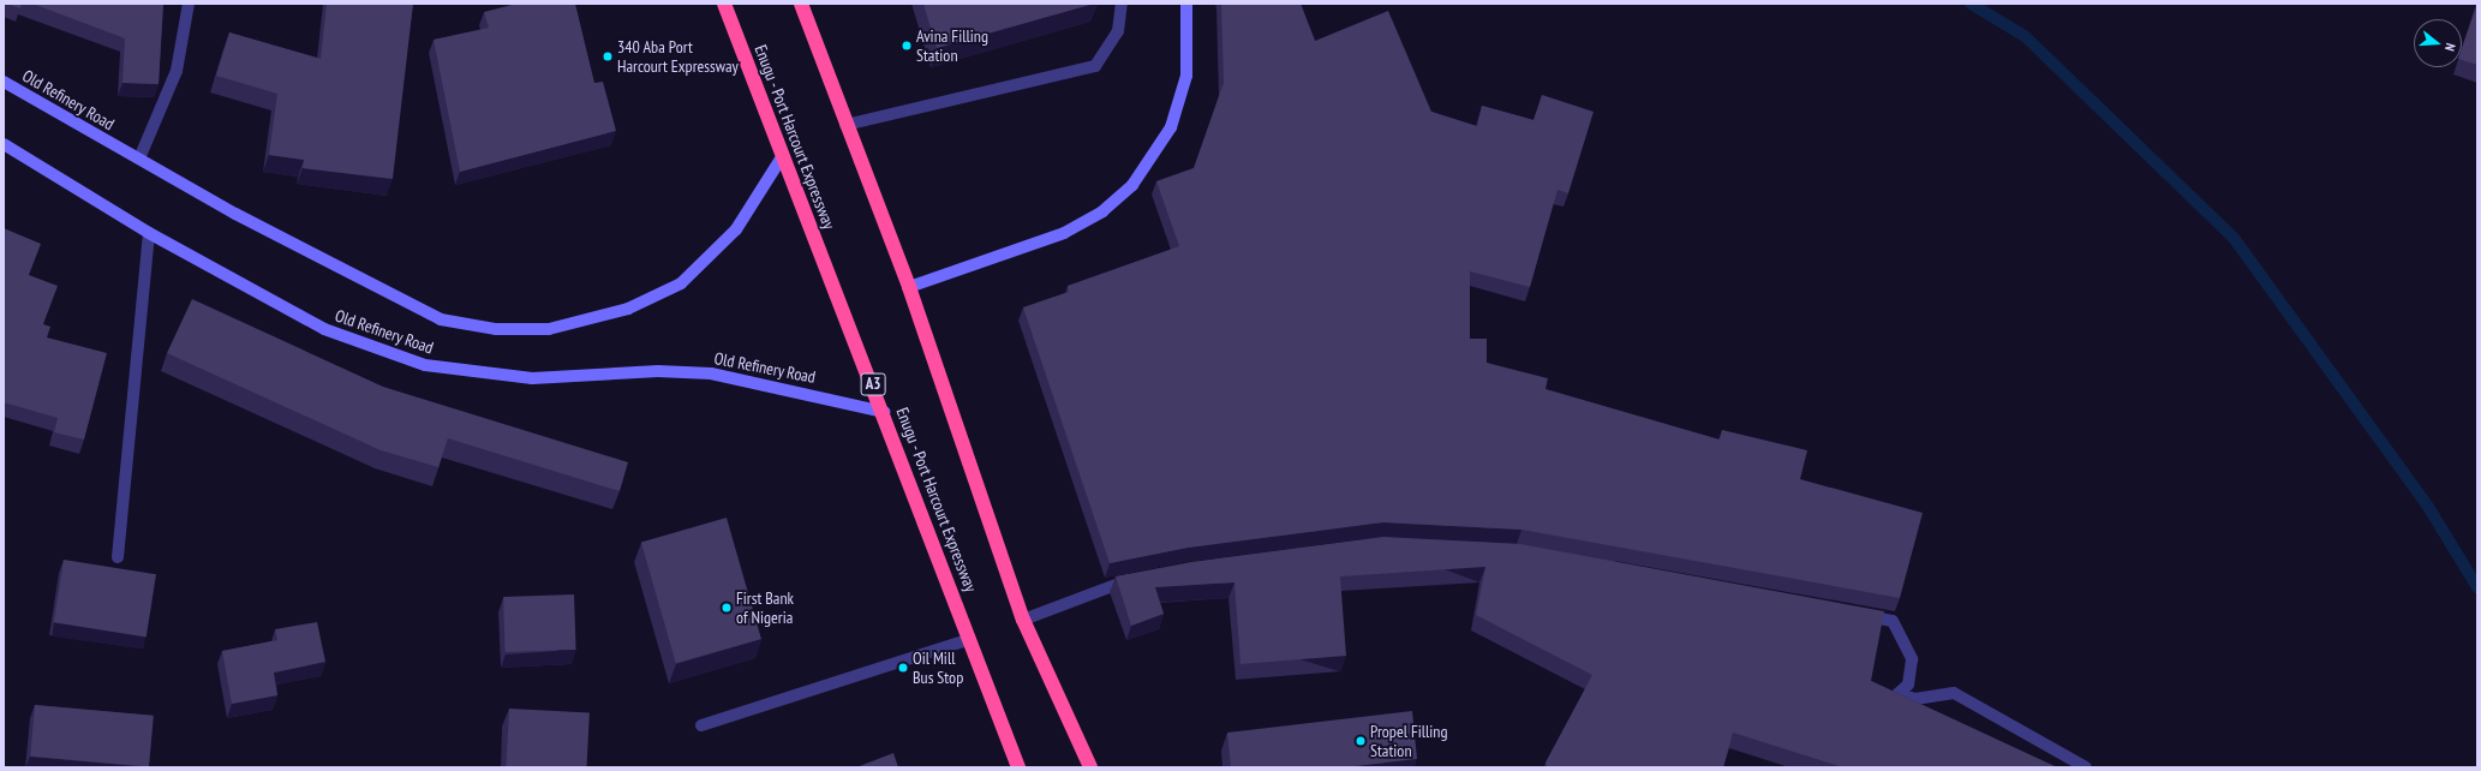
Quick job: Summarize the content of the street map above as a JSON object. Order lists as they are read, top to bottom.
{
  "streets": {
    "highway": ["Enugu - Port Harcourt Expressway", "A3"],
    "main road": ["Old Refinery Road"]
  },
  "crossings": [
    ["Old Refinery Road", "Enugu - Port Harcourt Expressway"]
  ],
  "places": [
    "Avina Filling Station",
    "340 Aba Port Harcourt Expressway",
    "First Bank of Nigeria",
    "Oil Mill Bus Stop",
    "Propel Filling Station"
  ],
  "north": "right"
}
